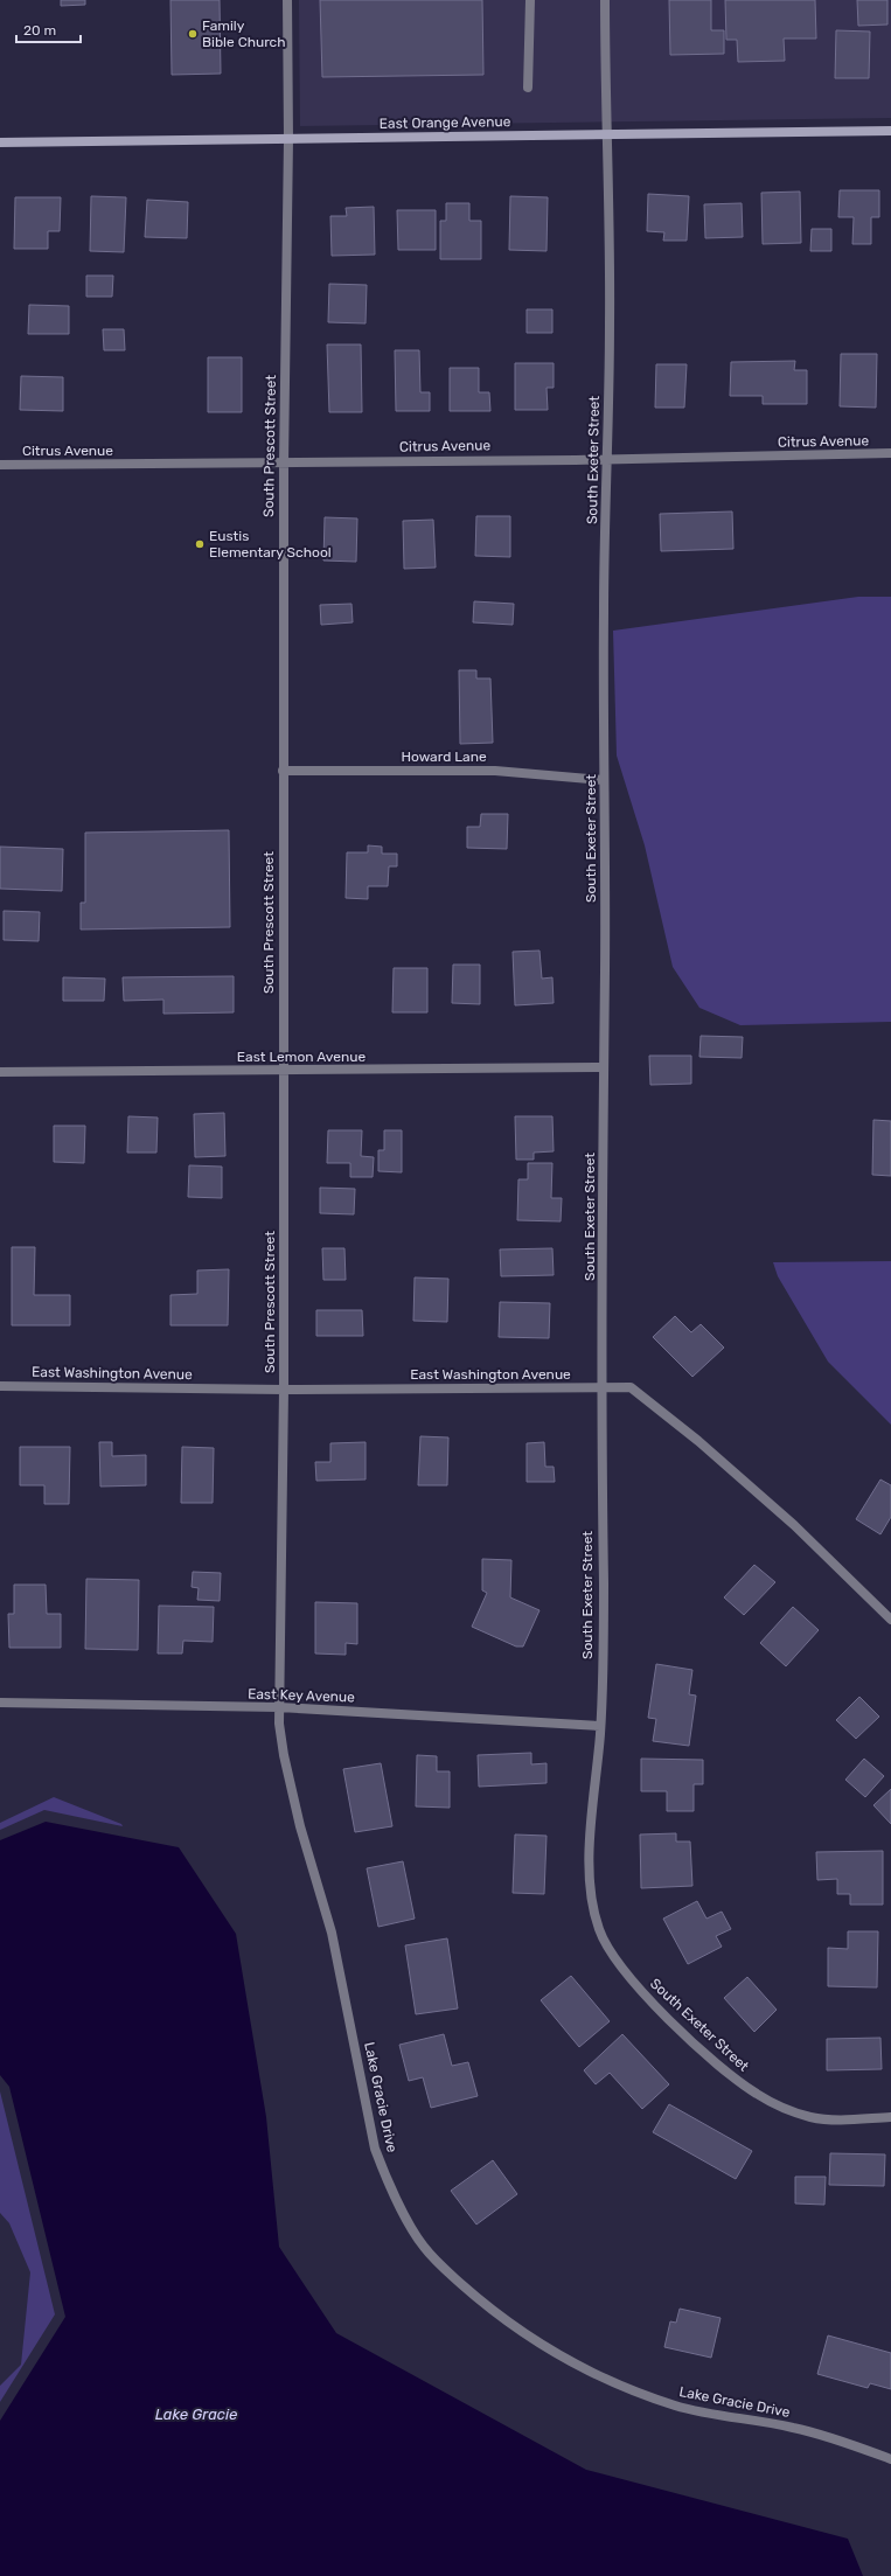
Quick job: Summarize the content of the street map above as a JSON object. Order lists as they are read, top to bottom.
{
  "streets": {
    "main road": ["East Orange Avenue"],
    "street": [
      "Citrus Avenue",
      "South Prescott Street",
      "South Exeter Street",
      "Howard Lane",
      "East Lemon Avenue",
      "East Washington Avenue",
      "East Key Avenue",
      "Lake Gracie Drive"
    ]
  },
  "crossings": [
    ["East Orange Avenue", "South Prescott Street"],
    ["East Orange Avenue", "South Exeter Street"],
    ["Citrus Avenue", "South Prescott Street"],
    ["Citrus Avenue", "South Exeter Street"],
    ["South Prescott Street", "Howard Lane"],
    ["South Prescott Street", "East Lemon Avenue"],
    ["South Prescott Street", "East Washington Avenue"],
    ["South Prescott Street", "East Key Avenue"],
    ["South Prescott Street", "Lake Gracie Drive"],
    ["South Exeter Street", "Howard Lane"],
    ["South Exeter Street", "East Lemon Avenue"],
    ["South Exeter Street", "East Washington Avenue"],
    ["South Exeter Street", "East Key Avenue"],
    ["East Key Avenue", "Lake Gracie Drive"]
  ],
  "water": ["Lake Gracie"],
  "places": ["Family Bible Church", "Eustis Elementary School"],
  "scale_bar": "20 m"
}
